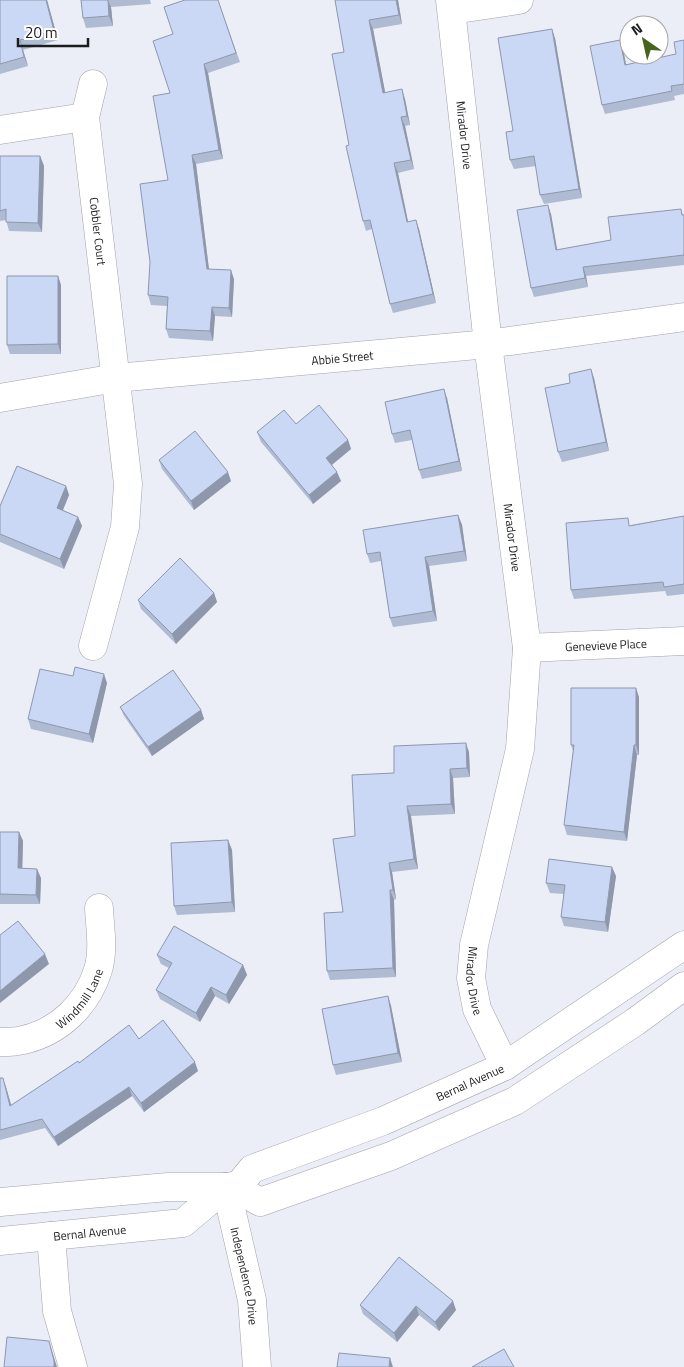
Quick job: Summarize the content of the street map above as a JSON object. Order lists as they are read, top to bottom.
{
  "streets": {
    "street": [
      "Mirador Drive",
      "Cobbler Court",
      "Abbie Street",
      "Genevieve Place",
      "Windmill Lane",
      "Bernal Avenue",
      "Independence Drive"
    ]
  },
  "crossings": [
    ["Mirador Drive", "Abbie Street"],
    ["Mirador Drive", "Genevieve Place"],
    ["Mirador Drive", "Bernal Avenue"],
    ["Cobbler Court", "Abbie Street"],
    ["Bernal Avenue", "Independence Drive"]
  ],
  "scale_bar": "20 m",
  "north": "top left"
}
